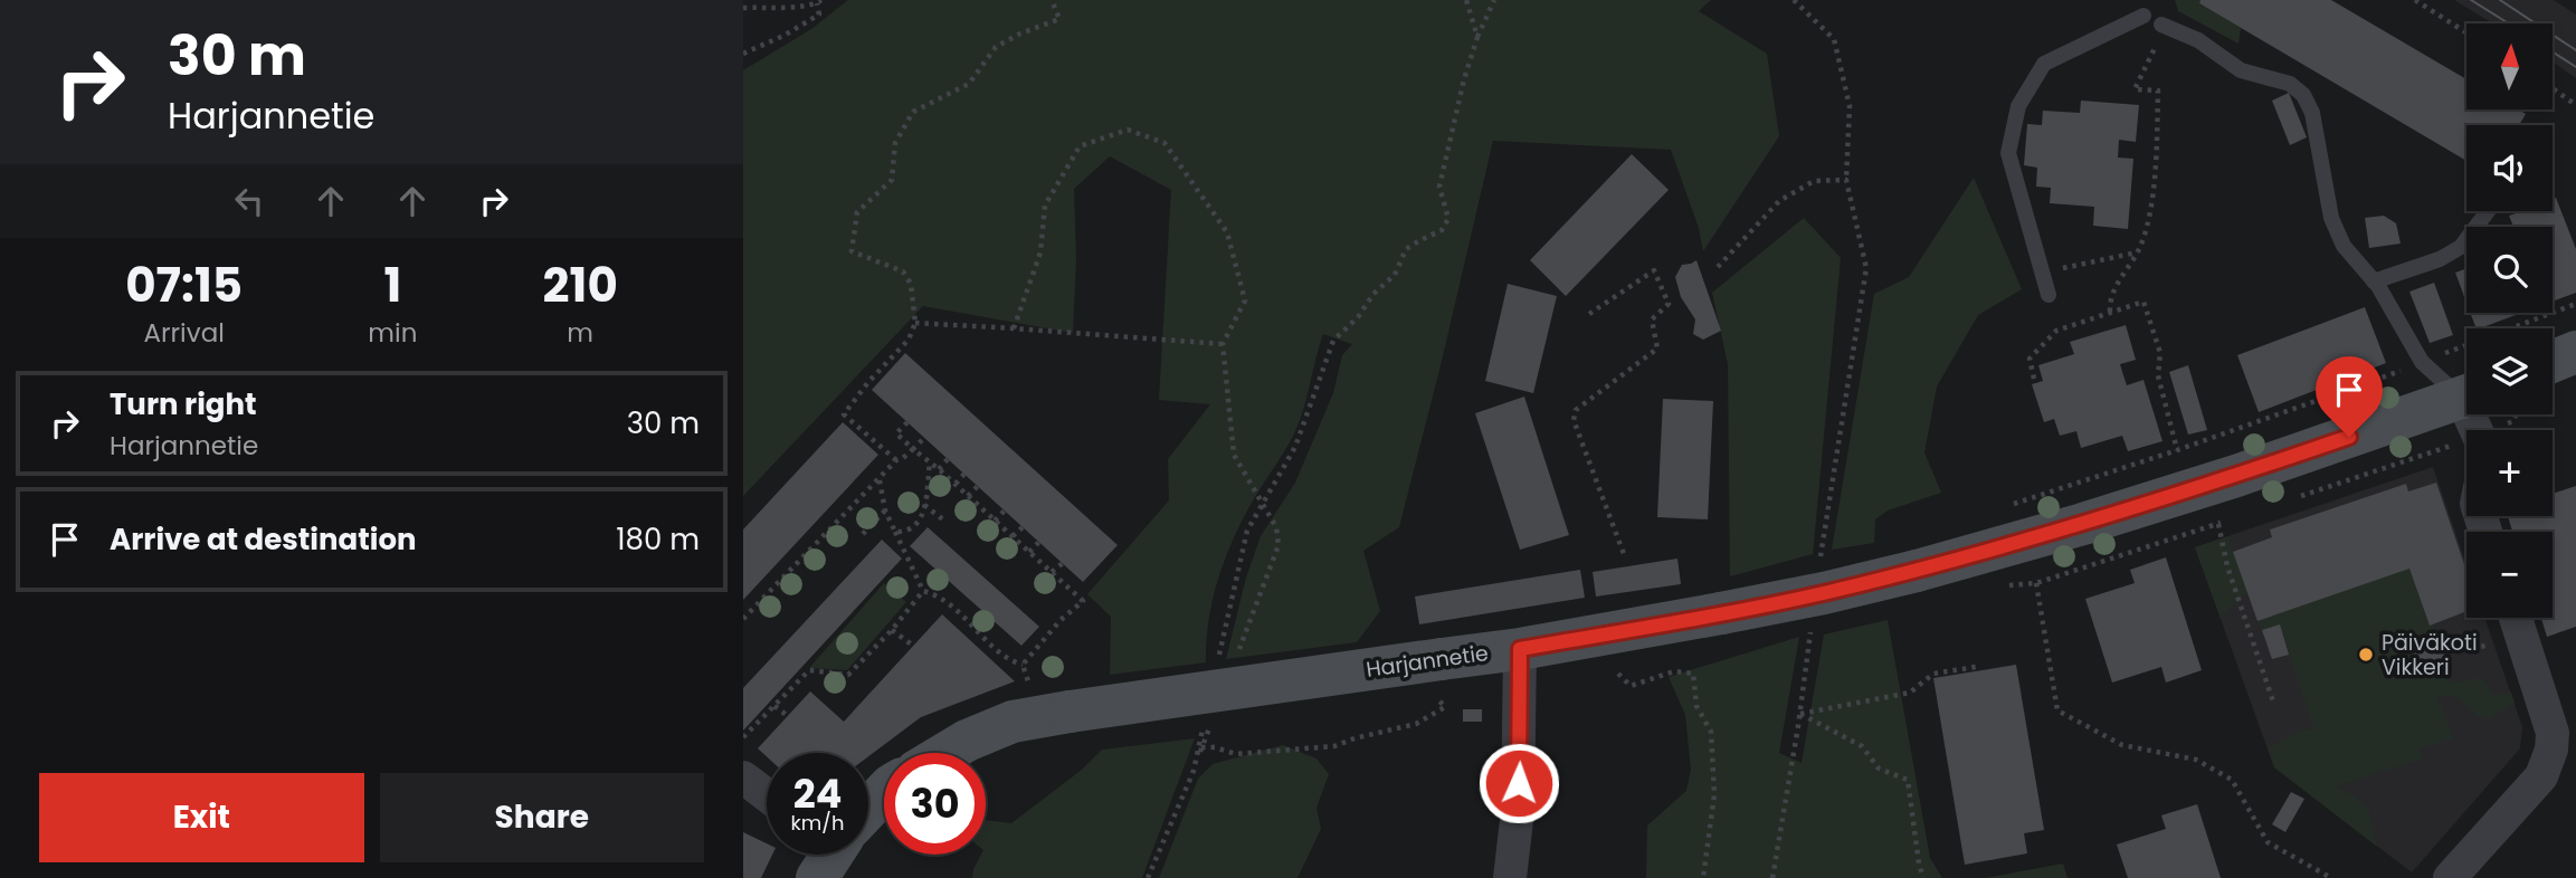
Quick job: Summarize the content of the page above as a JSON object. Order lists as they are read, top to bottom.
{
  "streets": {
    "street": ["Harjannetie"]
  },
  "places": ["Päiväkoti Vikkeri"],
  "north": "top",
  "page": {
    "turn": ["30 m", "Harjannetie"],
    "map_buttons": ["+", "−"],
    "eta": [
      "07:15",
      "Arrival",
      "1",
      "min",
      "210",
      "m"
    ],
    "list": [
      {
        "name": "Turn right",
        "note": "Harjannetie",
        "value": "30 m"
      },
      {
        "name": "Arrive at destination",
        "value": "180 m"
      }
    ],
    "speed": "24 km/h",
    "limit": "30",
    "buttons": ["Exit", "Share"]
  }
}
